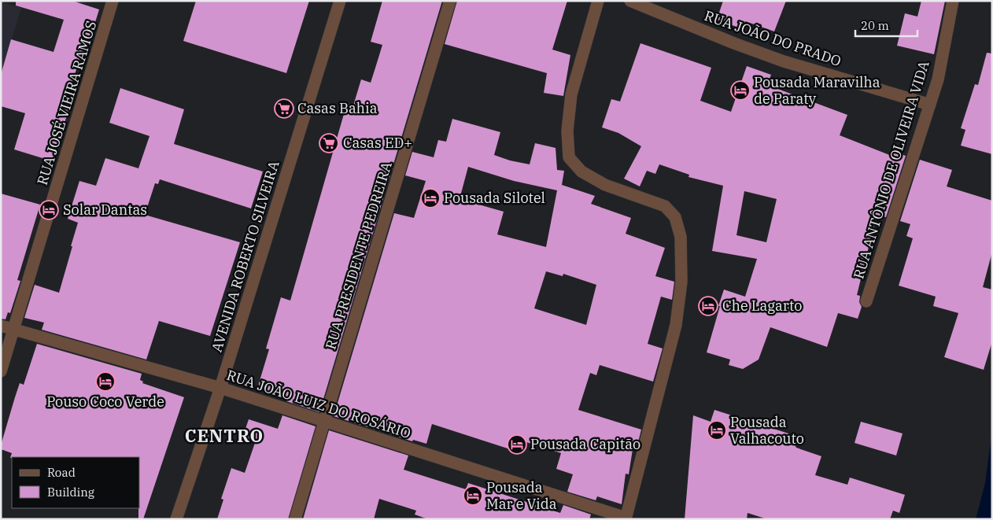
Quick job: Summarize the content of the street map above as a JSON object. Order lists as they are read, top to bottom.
{
  "streets": {
    "street": [
      "RUA JOÃO DO PRADO",
      "RUA JOSÉ VIEIRA RAMOS",
      "RUA ANTÔNIO DE OLIVEIRA VIDA",
      "RUA PRESIDENTE PEDREIRA",
      "AVENIDA ROBERTO SILVEIRA",
      "RUA JOÃO LUIZ DO ROSÁRIO"
    ]
  },
  "crossings": [
    ["RUA JOÃO DO PRADO", "RUA ANTÔNIO DE OLIVEIRA VIDA"],
    ["RUA JOSÉ VIEIRA RAMOS", "RUA JOÃO LUIZ DO ROSÁRIO"],
    ["RUA PRESIDENTE PEDREIRA", "RUA JOÃO LUIZ DO ROSÁRIO"],
    ["AVENIDA ROBERTO SILVEIRA", "RUA JOÃO LUIZ DO ROSÁRIO"]
  ],
  "districts": ["CENTRO"],
  "places": {
    "hotel": [
      "Pousada Maravilha de Paraty",
      "Pousada Silotel",
      "Solar Dantas",
      "Che Lagarto",
      "Pouso Coco Verde",
      "Pousada Valhacouto",
      "Pousada Capitão",
      "Pousada Mar e Vida"
    ],
    "supermarket": ["Casas Bahia", "Casas ED+"]
  },
  "legend": ["Road", "Building"],
  "scale_bar": "20 m"
}
